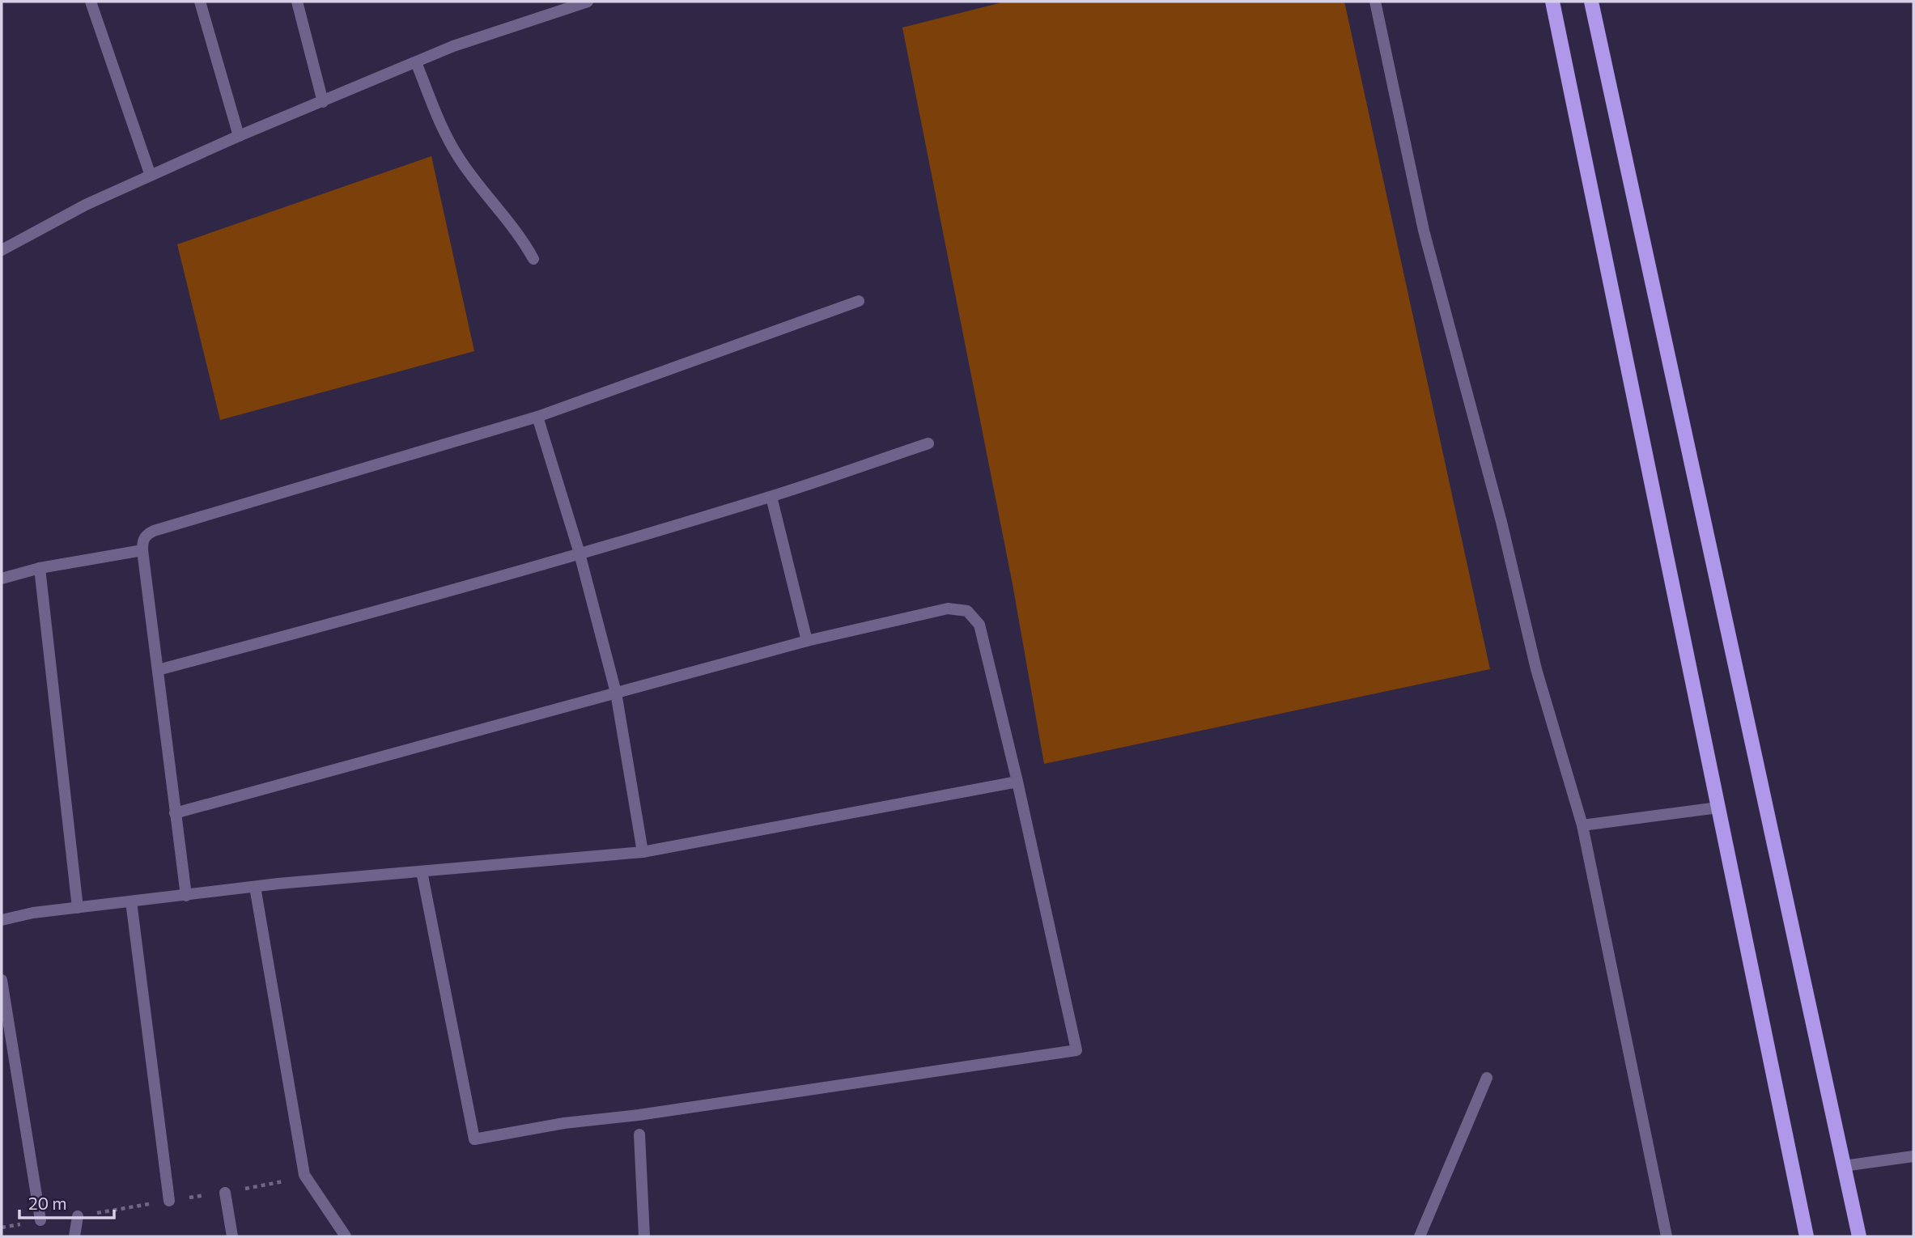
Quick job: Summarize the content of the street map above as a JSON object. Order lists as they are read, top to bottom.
{
  "scale_bar": "20 m"
}
